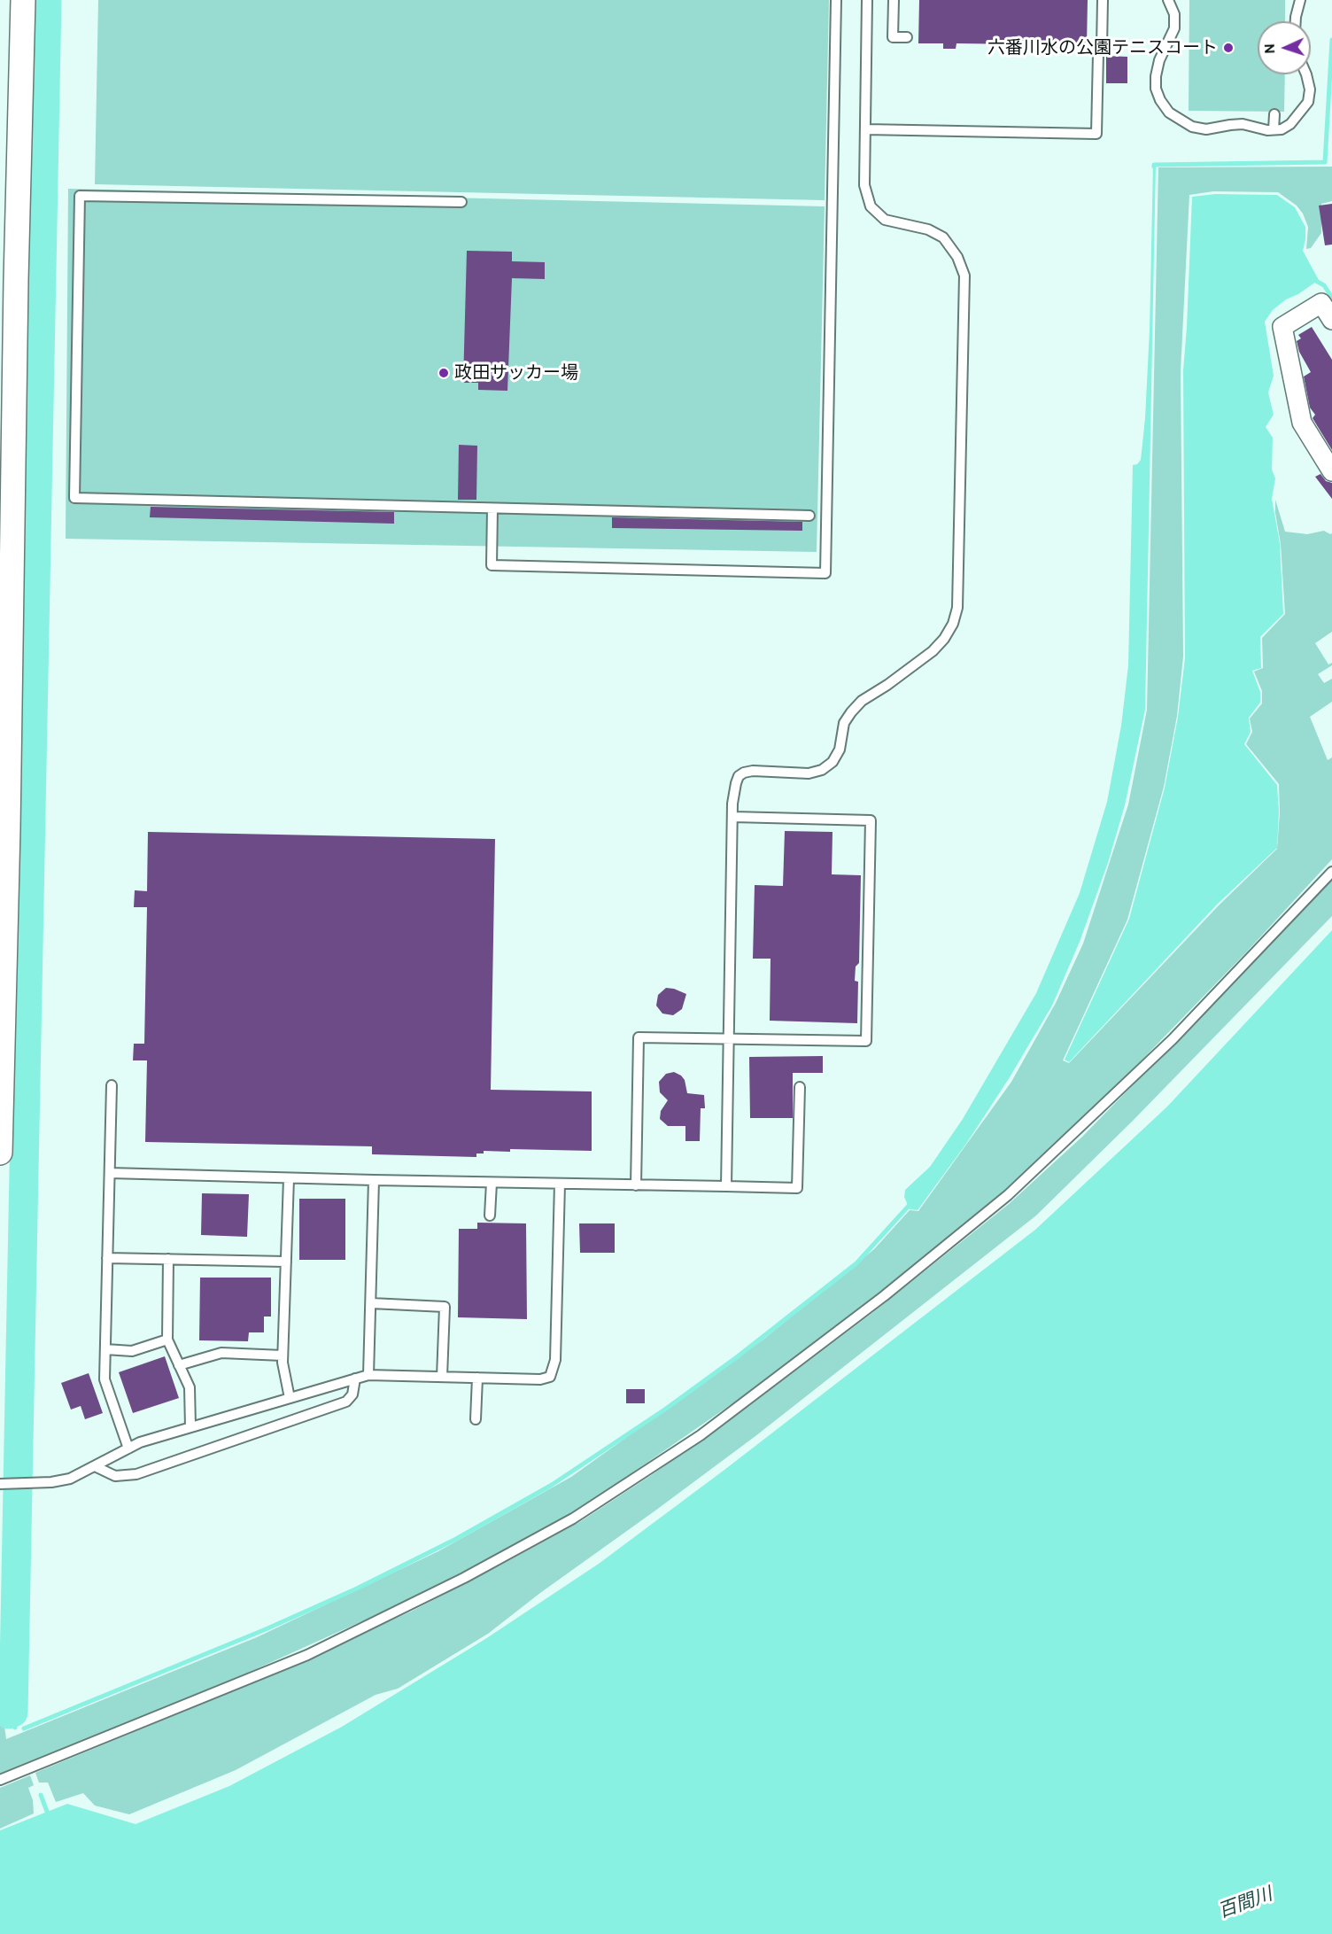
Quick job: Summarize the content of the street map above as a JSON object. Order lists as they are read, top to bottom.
{
  "water": ["百間川"],
  "places": ["六番川水の公園テニスコート", "政田サッカー場"],
  "north": "left"
}
